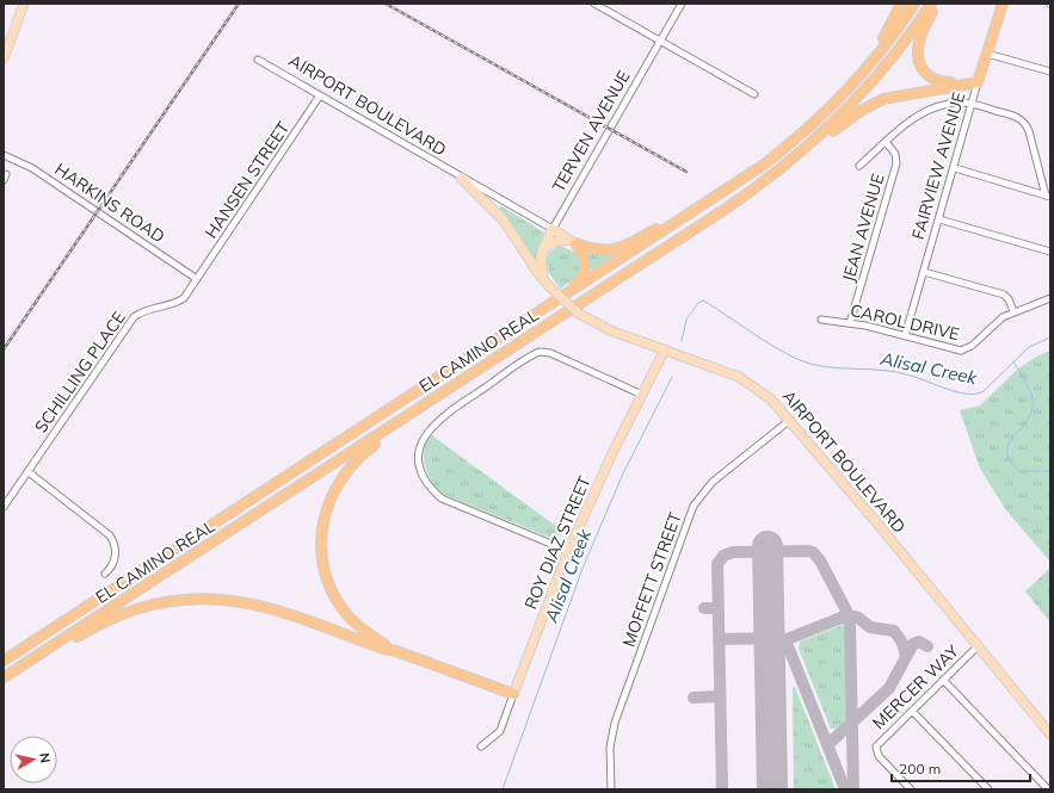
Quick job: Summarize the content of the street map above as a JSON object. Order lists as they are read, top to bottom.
{
  "streets": {
    "highway": ["FAIRVIEW AVENUE", "EL CAMINO REAL"],
    "main road": ["AIRPORT BOULEVARD", "TERVEN AVENUE", "ROY DIAZ STREET"],
    "street": [
      "HANSEN STREET",
      "HARKINS ROAD",
      "JEAN AVENUE",
      "CAROL DRIVE",
      "SCHILLING PLACE",
      "MOFFETT STREET",
      "MERCER WAY"
    ]
  },
  "crossings": [
    ["AIRPORT BOULEVARD", "TERVEN AVENUE"],
    ["AIRPORT BOULEVARD", "HANSEN STREET"],
    ["AIRPORT BOULEVARD", "ROY DIAZ STREET"],
    ["AIRPORT BOULEVARD", "MOFFETT STREET"],
    ["AIRPORT BOULEVARD", "MERCER WAY"],
    ["FAIRVIEW AVENUE", "CAROL DRIVE"],
    ["HANSEN STREET", "HARKINS ROAD"],
    ["HANSEN STREET", "SCHILLING PLACE"],
    ["HARKINS ROAD", "SCHILLING PLACE"],
    ["JEAN AVENUE", "CAROL DRIVE"]
  ],
  "water": ["Alisal Creek"],
  "scale_bar": "200 m",
  "north": "right"
}
